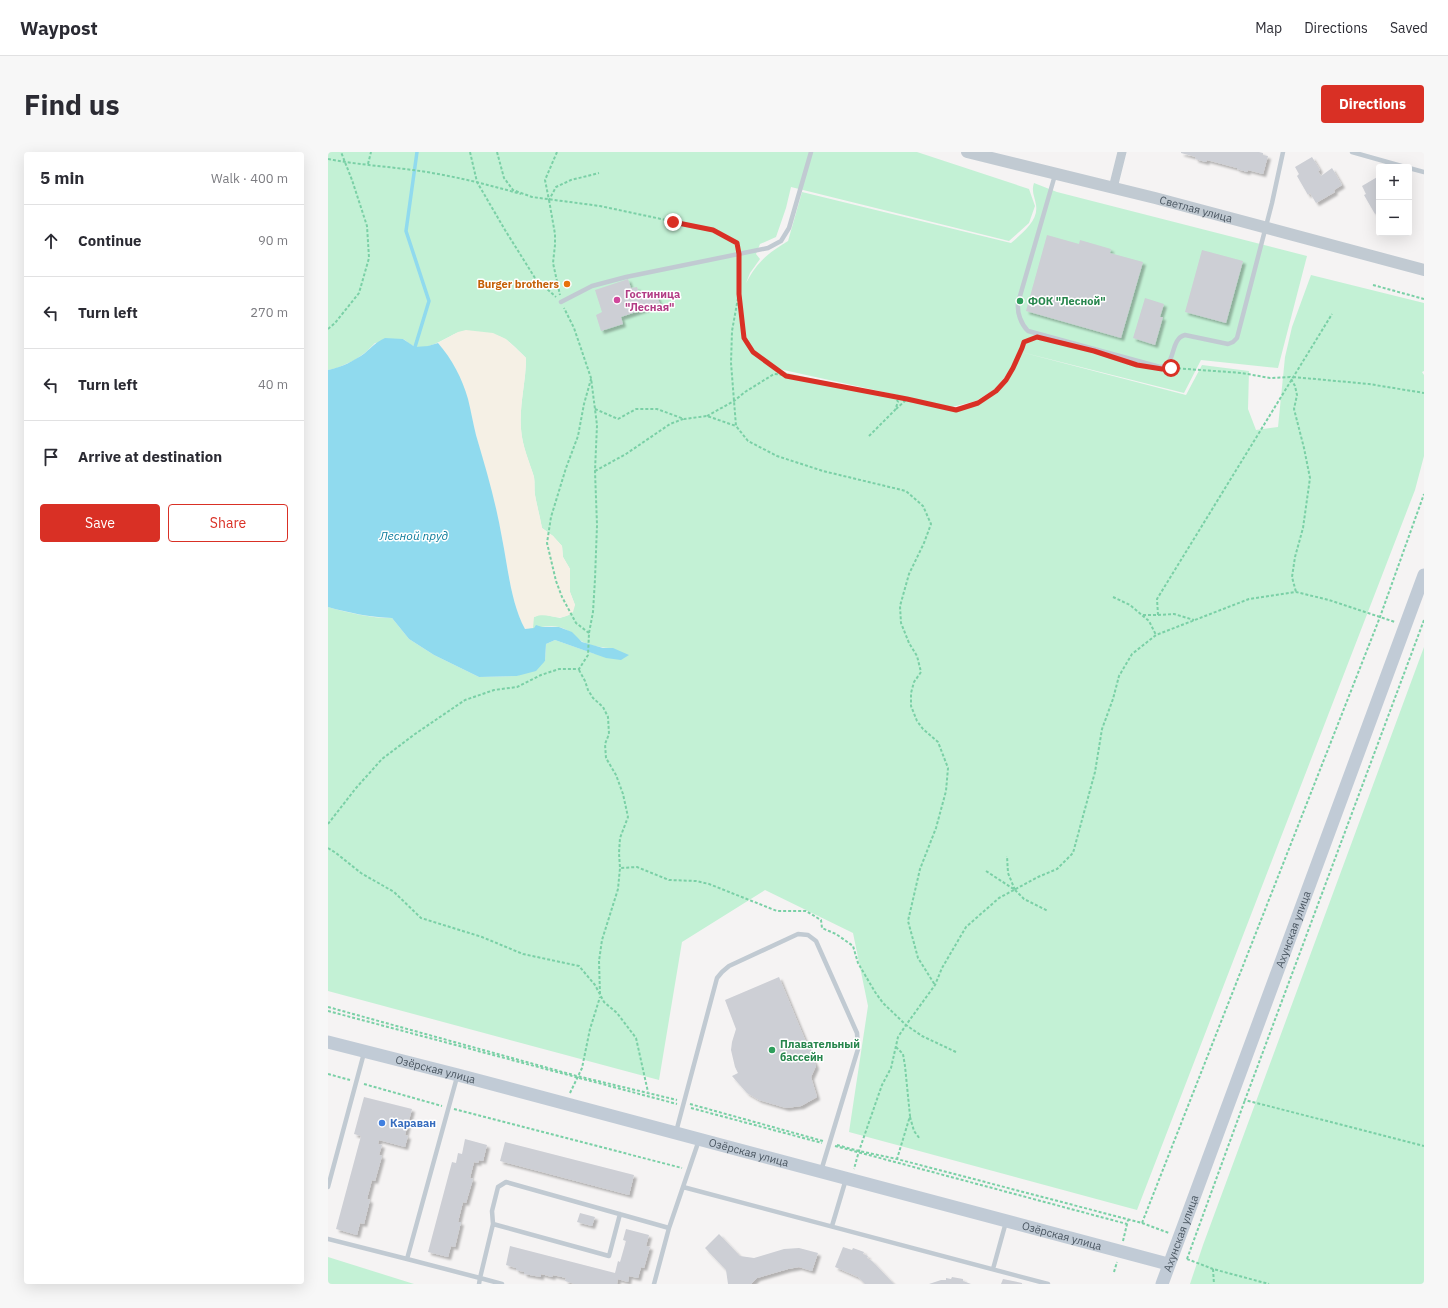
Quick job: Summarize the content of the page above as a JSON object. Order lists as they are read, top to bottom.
{
  "streets": {
    "main road": ["Ахунская улица", "Озёрская улица"],
    "street": ["Светлая улица"]
  },
  "crossings": [
    ["Ахунская улица", "Озёрская улица"]
  ],
  "water": ["Лесной пруд"],
  "places": [
    "Burger brothers",
    "Гостиница \"Лесная\"",
    "ФОК \"Лесной\"",
    "Плавательный бассейн",
    "Караван"
  ],
  "page": {
    "header": "Waypost",
    "nav": ["Map", "Directions", "Saved"],
    "buttons": [
      "Directions",
      ["Save", "Share"]
    ],
    "title": "Find us",
    "heading": ["5 min", "Walk · 400 m"],
    "map_buttons": ["+", "−"],
    "list": [
      ["Continue", "90 m"],
      ["Turn left", "270 m"],
      ["Turn left", "40 m"],
      "Arrive at destination"
    ]
  }
}
